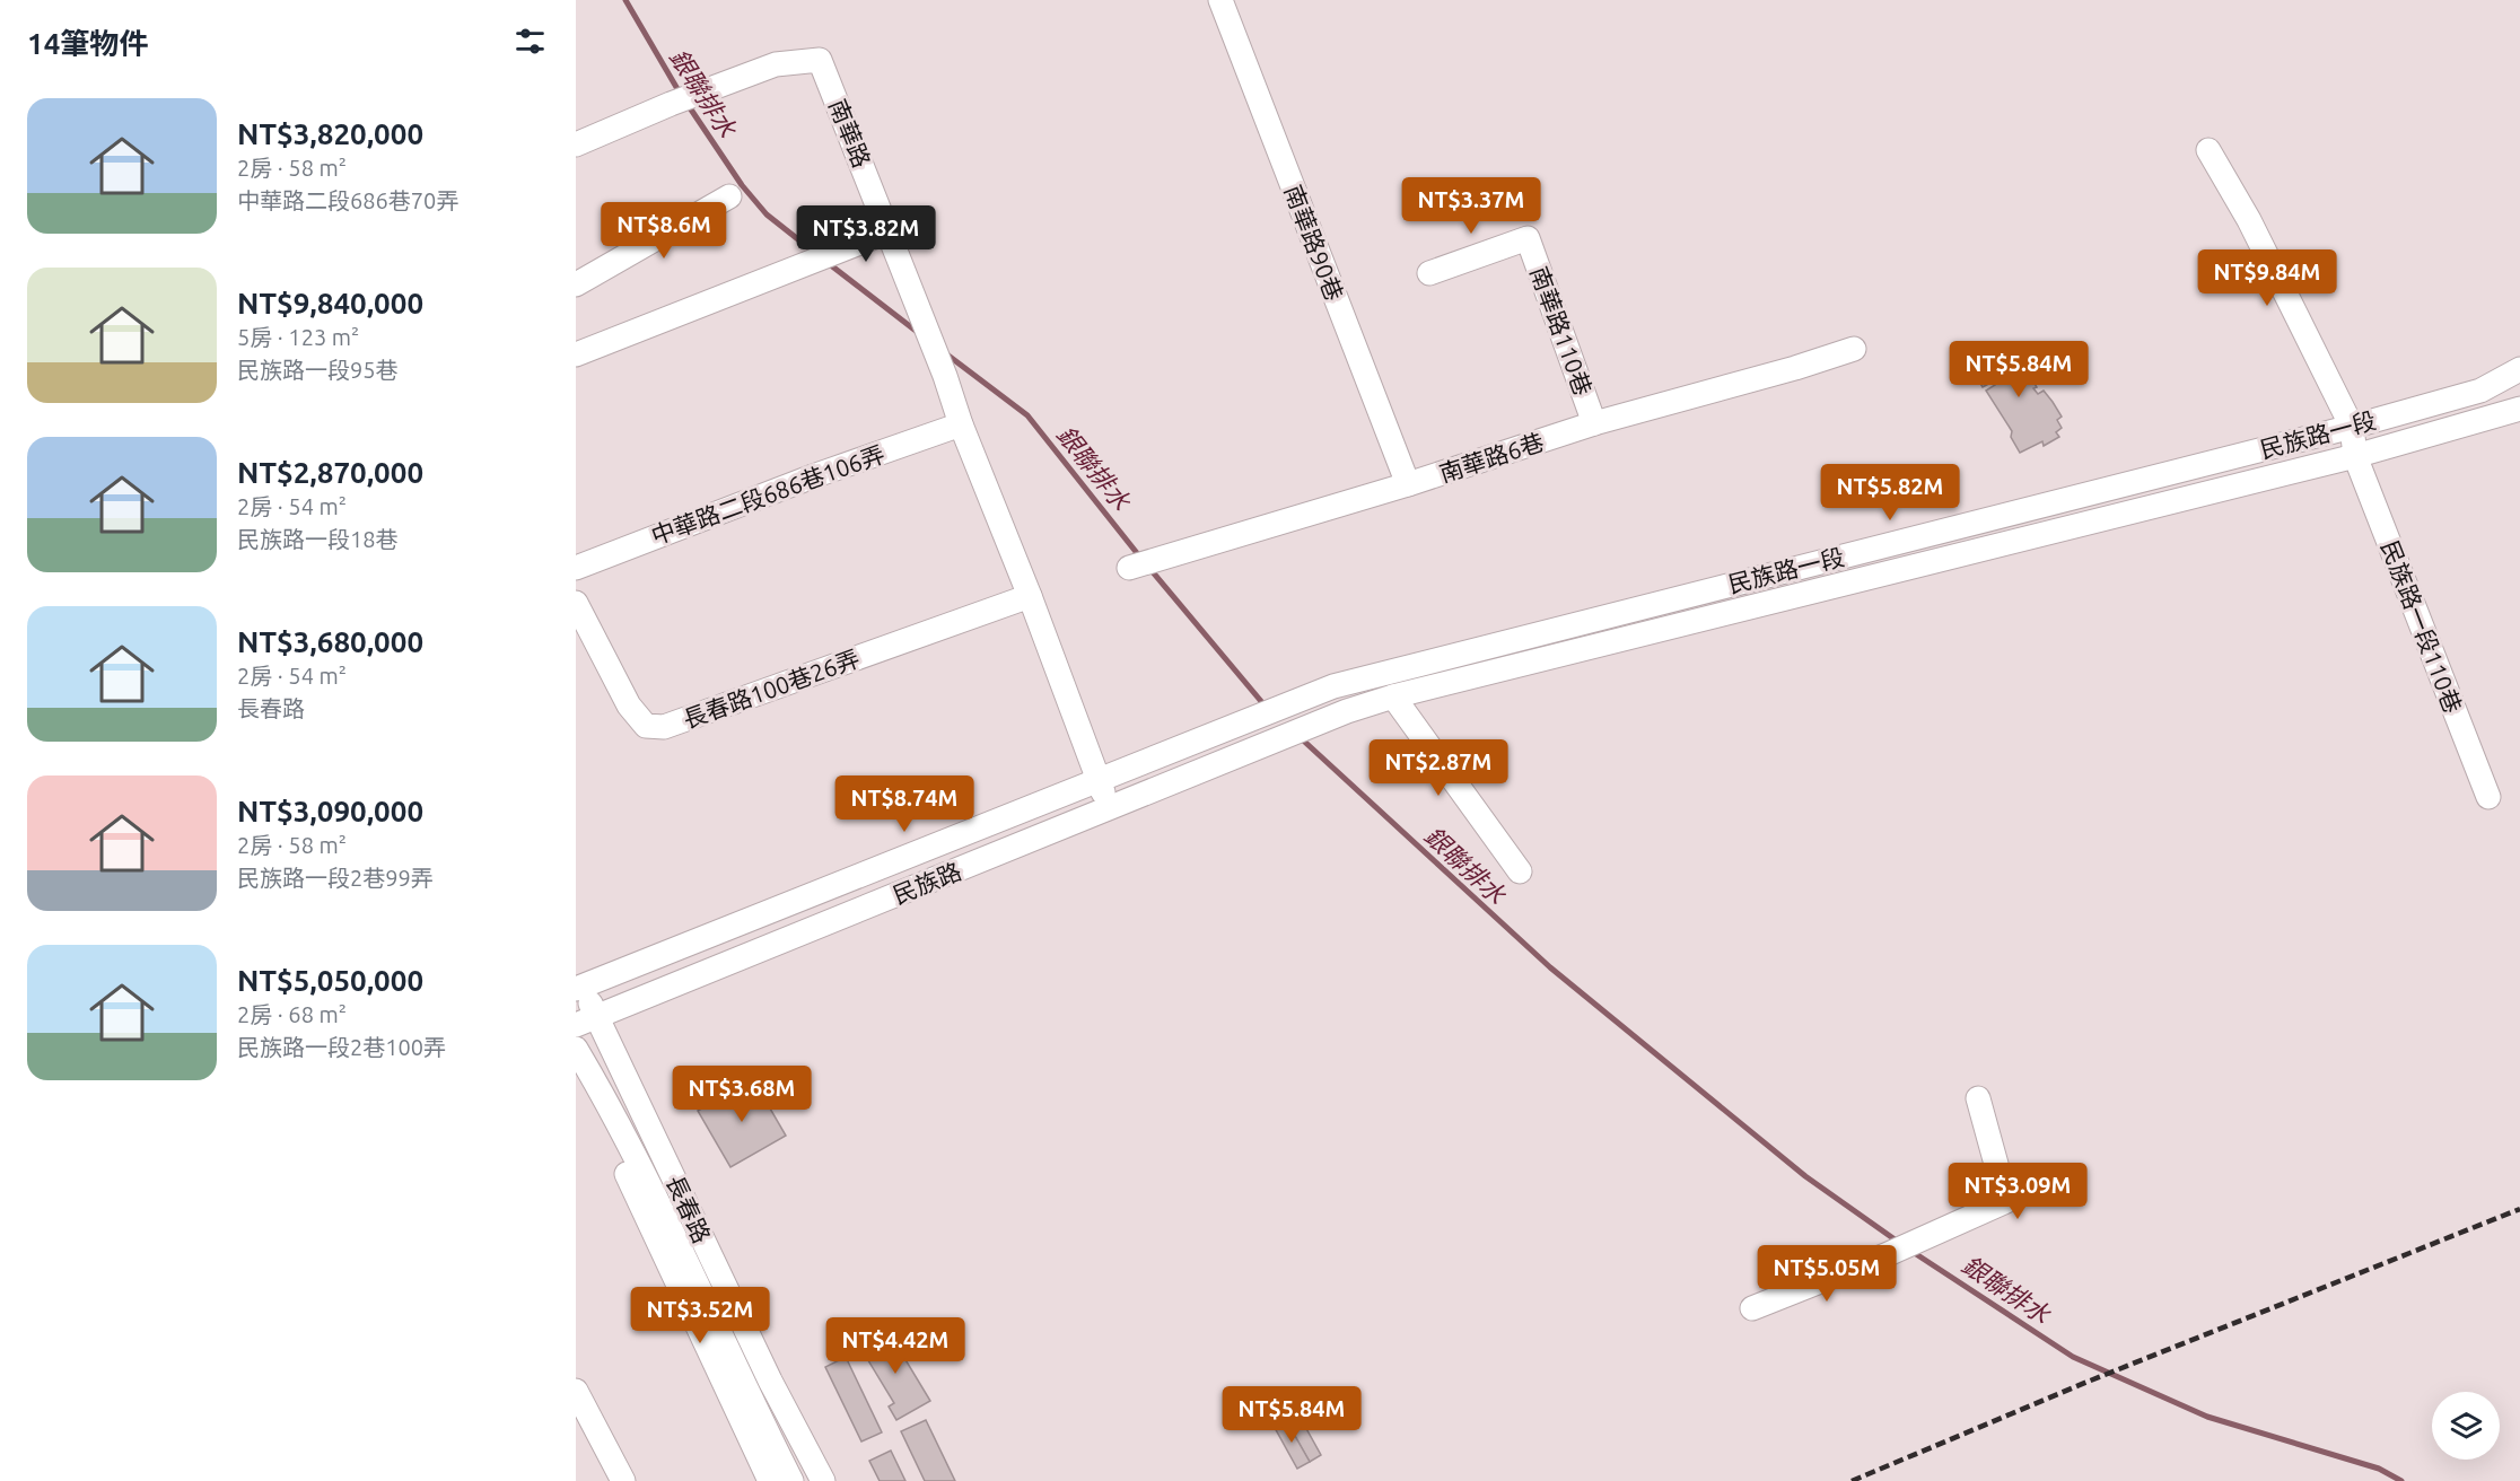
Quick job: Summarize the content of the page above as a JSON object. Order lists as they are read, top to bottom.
{
  "streets": {
    "street": [
      "南華路",
      "南華路90巷",
      "南華路110巷",
      "民族路一段",
      "南華路6巷",
      "中華路二段686巷106弄",
      "民族路一段110巷",
      "長春路100巷26弄",
      "民族路",
      "長春路"
    ]
  },
  "crossings": [
    ["南華路", "中華路二段686巷106弄"],
    ["南華路", "長春路100巷26弄"],
    ["南華路", "民族路"],
    ["南華路90巷", "南華路6巷"],
    ["南華路110巷", "南華路6巷"],
    ["民族路一段", "民族路一段110巷"],
    ["民族路一段", "民族路"],
    ["民族路", "長春路"]
  ],
  "water": ["銀聯排水"],
  "page": {
    "heading": "14筆物件",
    "list": [
      {
        "name": "NT$3,820,000",
        "note": "2房 · 58 m² · 中華路二段686巷70弄"
      },
      {
        "name": "NT$9,840,000",
        "note": "5房 · 123 m² · 民族路一段95巷"
      },
      {
        "name": "NT$2,870,000",
        "note": "2房 · 54 m² · 民族路一段18巷"
      },
      {
        "name": "NT$3,680,000",
        "note": "2房 · 54 m² · 長春路"
      },
      {
        "name": "NT$3,090,000",
        "note": "2房 · 58 m² · 民族路一段2巷99弄"
      },
      {
        "name": "NT$5,050,000",
        "note": "2房 · 68 m² · 民族路一段2巷100弄"
      }
    ],
    "price": [
      "NT$3.37M",
      "NT$8.6M",
      "NT$3.82M",
      "NT$9.84M",
      "NT$5.84M",
      "NT$5.82M",
      "NT$2.87M",
      "NT$8.74M",
      "NT$3.68M",
      "NT$3.09M",
      "NT$5.05M",
      "NT$3.52M",
      "NT$4.42M",
      "NT$5.84M"
    ]
  }
}
